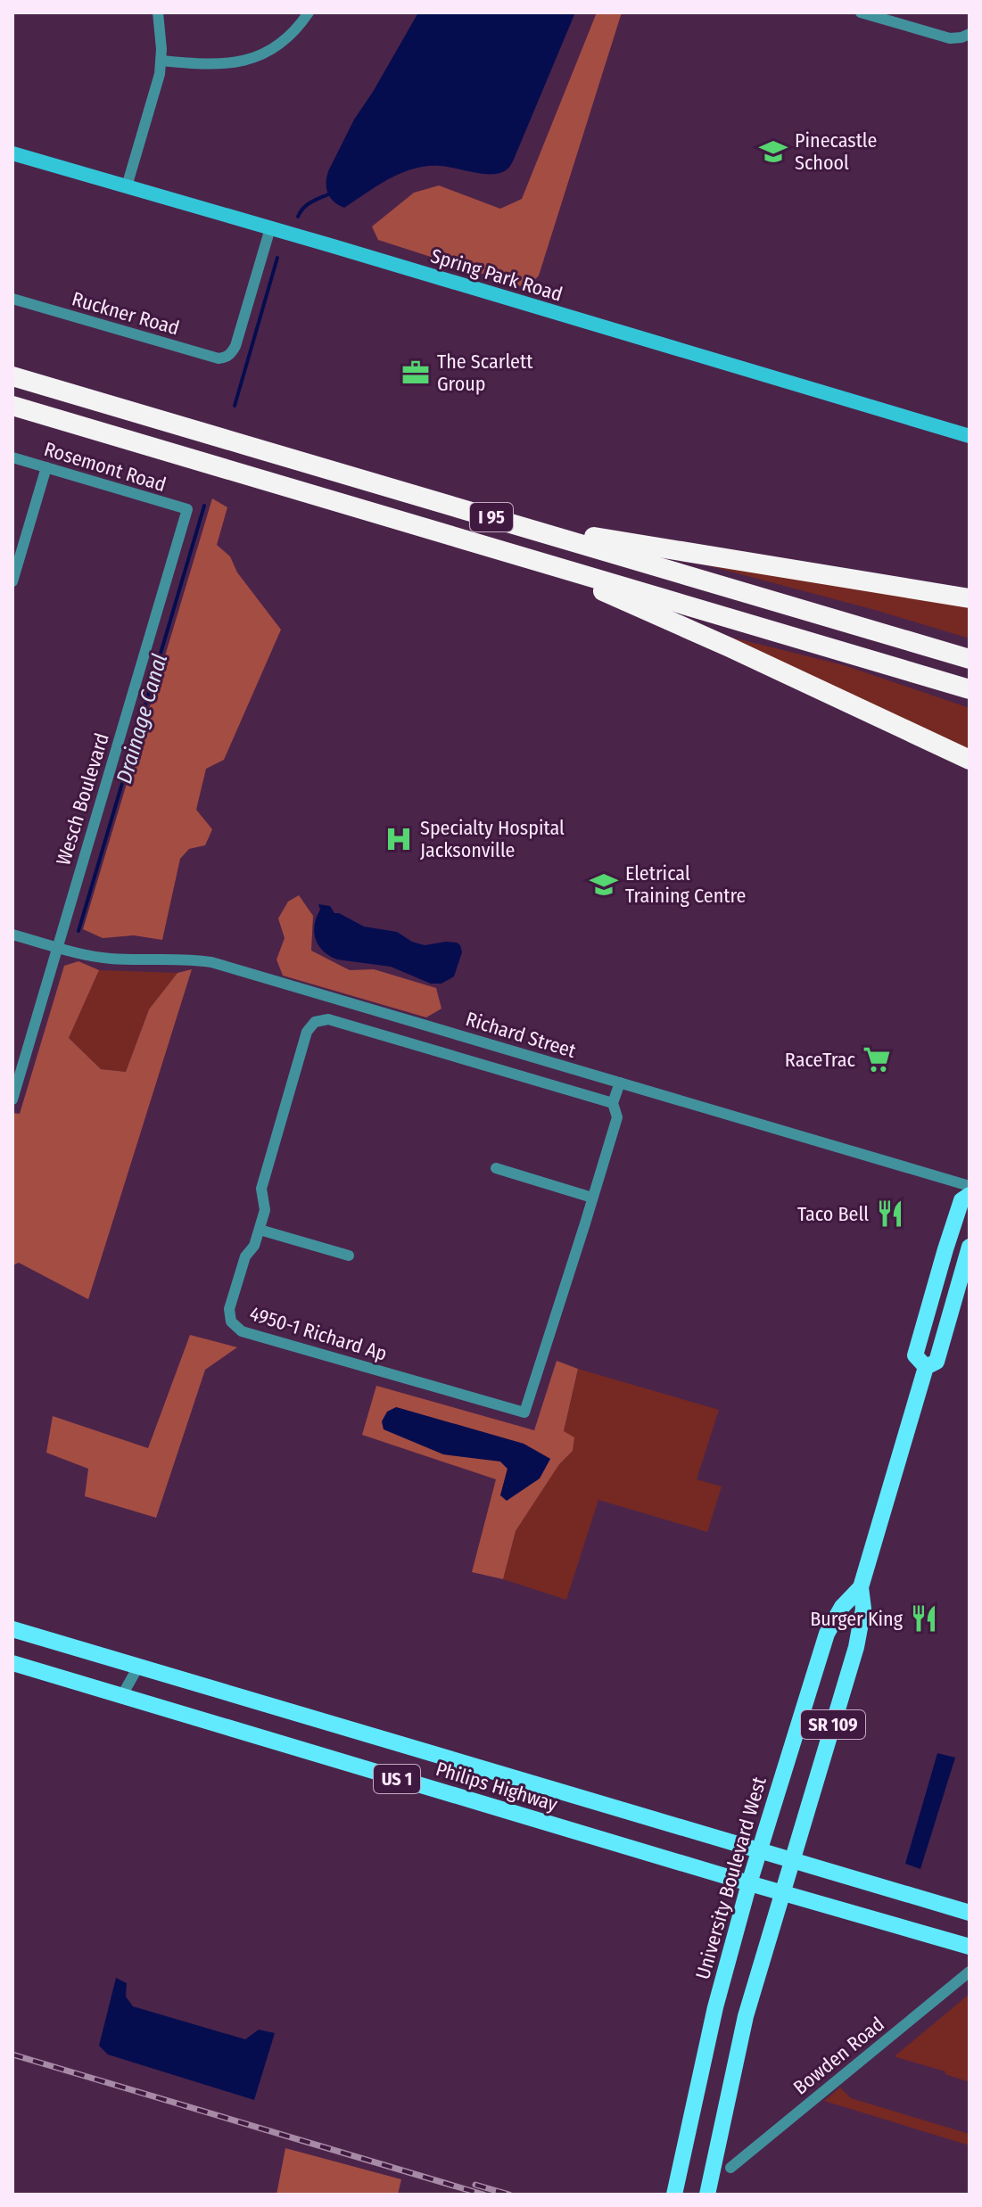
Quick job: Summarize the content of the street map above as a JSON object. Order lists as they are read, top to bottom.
{
  "streets": {
    "highway": ["I 95"],
    "main road": [
      "Spring Park Road",
      "SR 109",
      "US 1",
      "Philips Highway",
      "University Boulevard West"
    ],
    "street": [
      "Ruckner Road",
      "Rosemont Road",
      "Wesch Boulevard",
      "Richard Street",
      "4950-1 Richard Ap",
      "Bowden Road"
    ]
  },
  "crossings": [
    ["Spring Park Road", "Ruckner Road"],
    ["Rosemont Road", "Wesch Boulevard"],
    ["Wesch Boulevard", "Richard Street"],
    ["Richard Street", "4950-1 Richard Ap"],
    ["SR 109", "University Boulevard West"],
    ["Philips Highway", "University Boulevard West"]
  ],
  "water": ["Drainage Canal"],
  "places": {
    "school or university": ["Pinecastle School", "Eletrical Training Centre"],
    "office": ["The Scarlett Group"],
    "hospital": ["Specialty Hospital Jacksonville"],
    "supermarket": ["RaceTrac"],
    "restaurant": ["Taco Bell", "Burger King"]
  }
}
